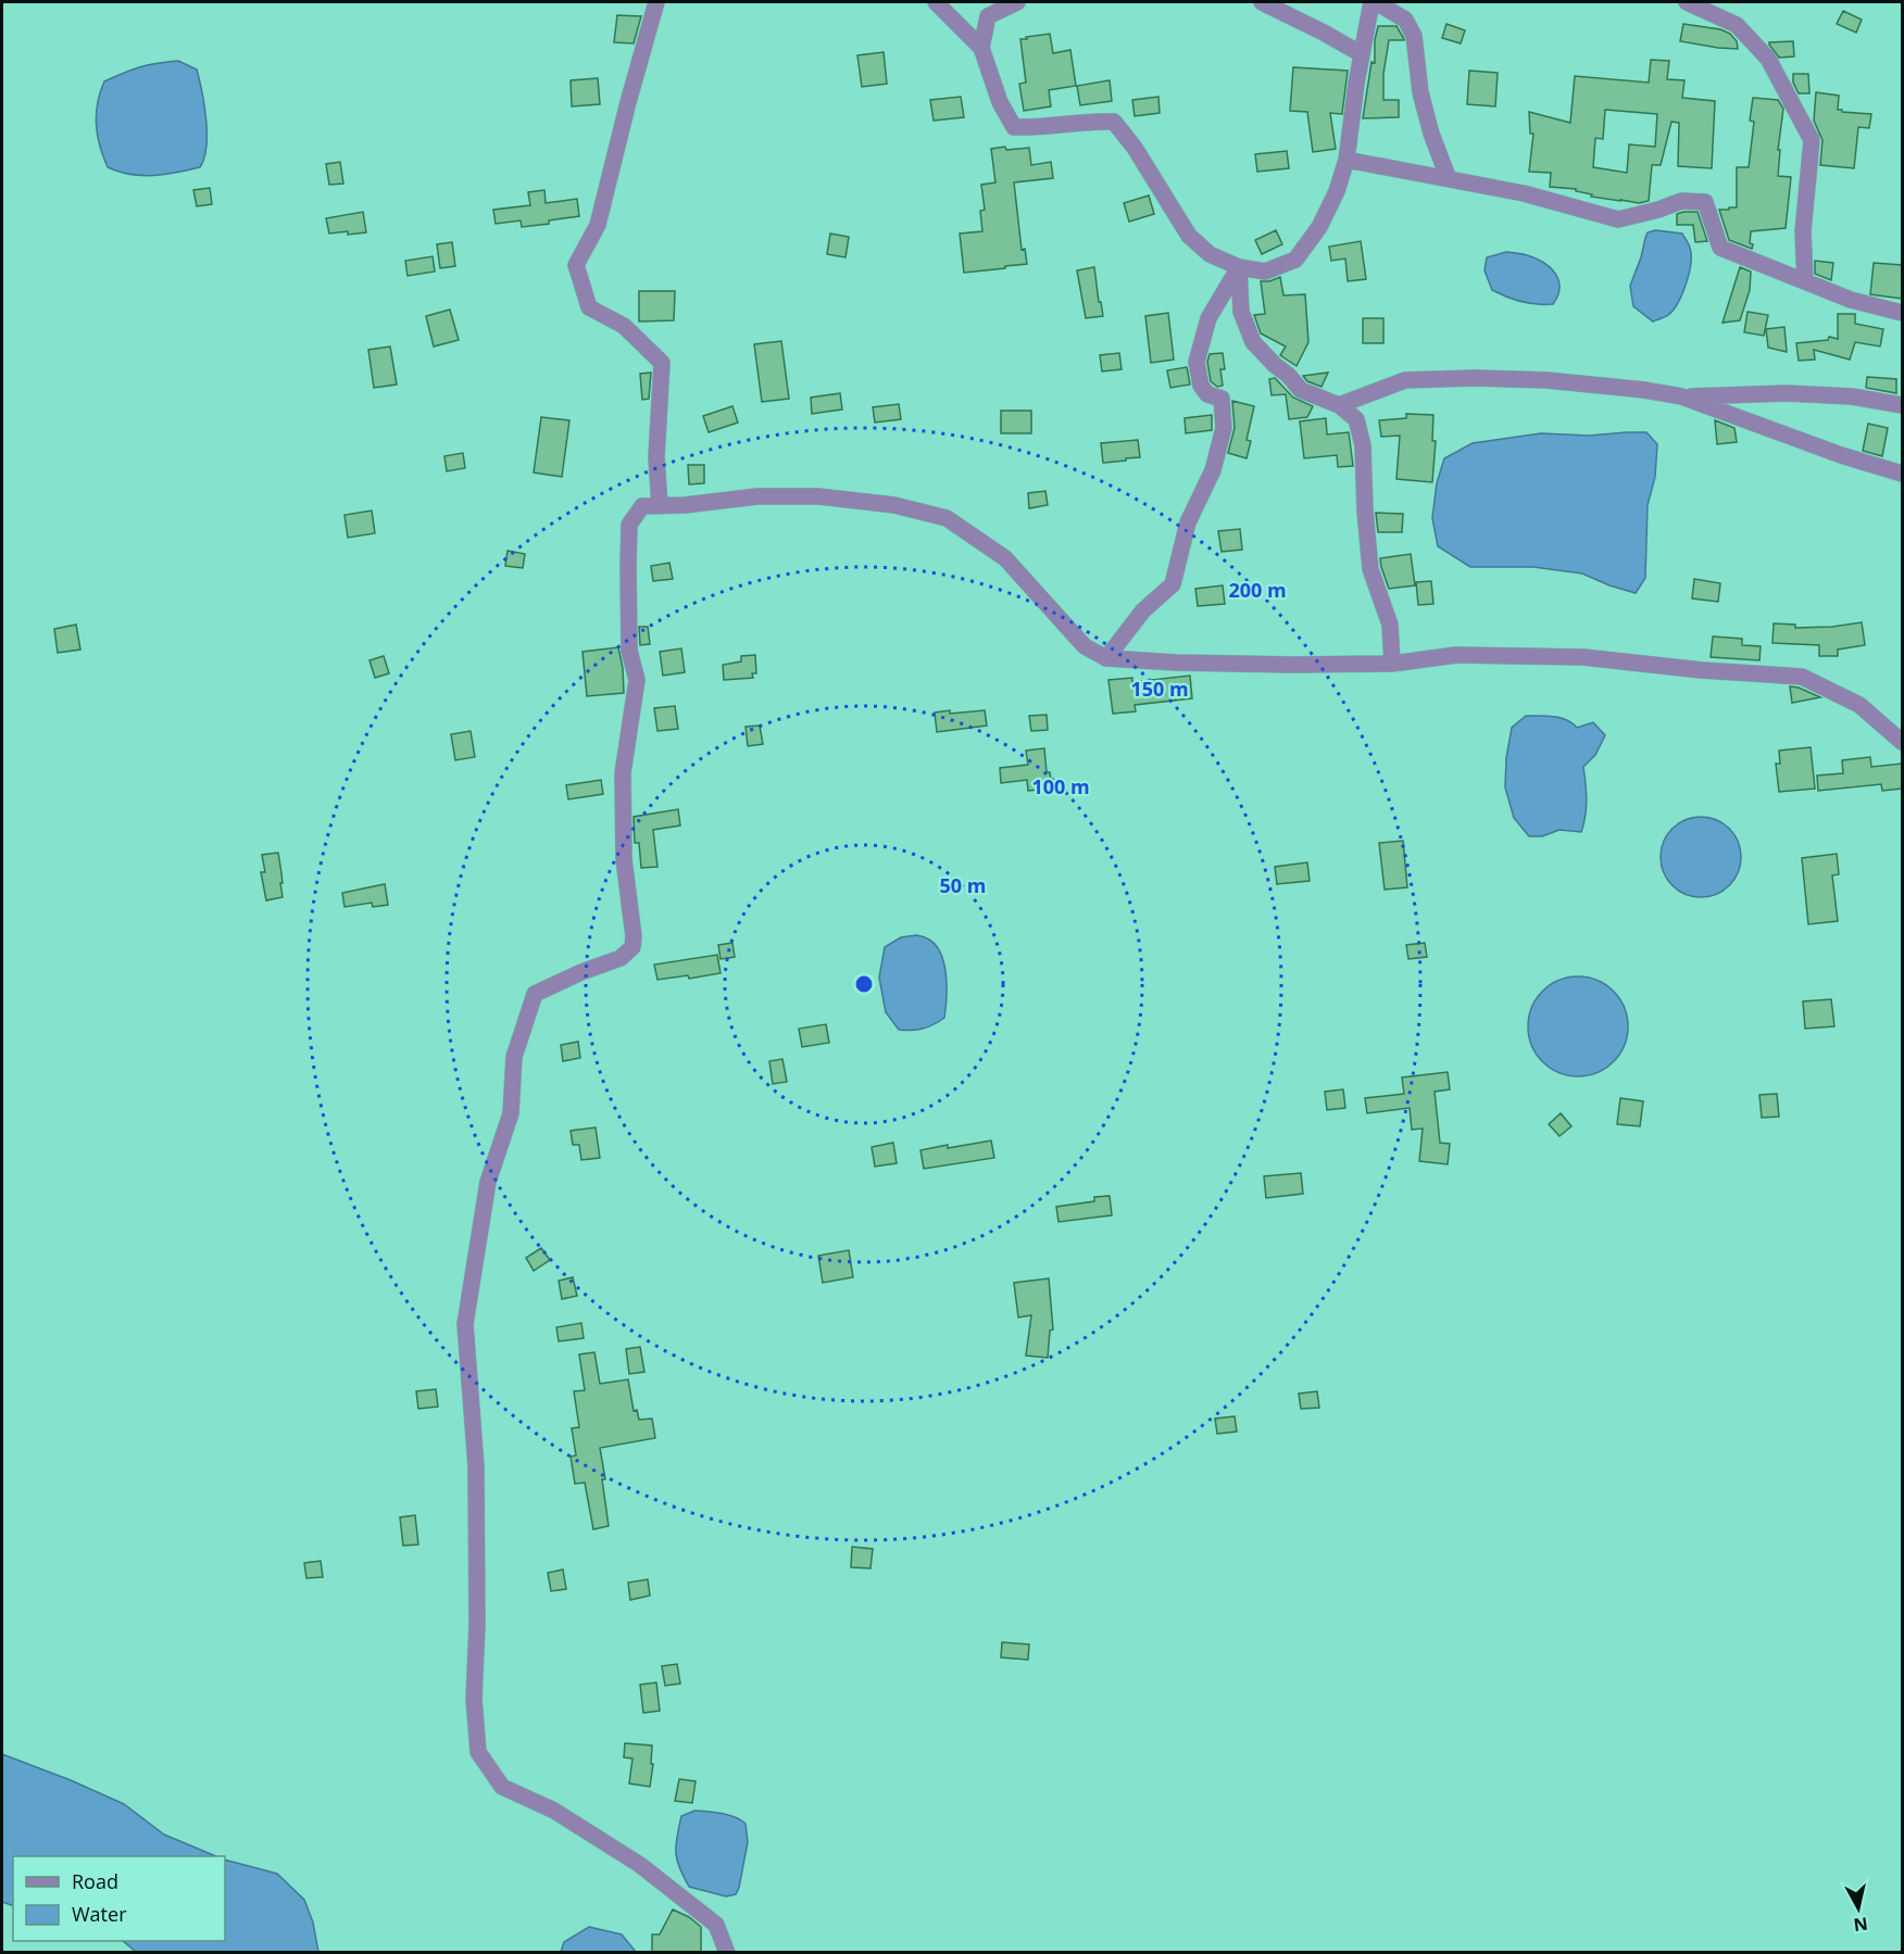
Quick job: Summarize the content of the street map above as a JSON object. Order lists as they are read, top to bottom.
{
  "legend": ["Road", "Water"],
  "north": "bottom",
  "rings": [
    "200 m",
    "150 m",
    "100 m",
    "50 m"
  ]
}
